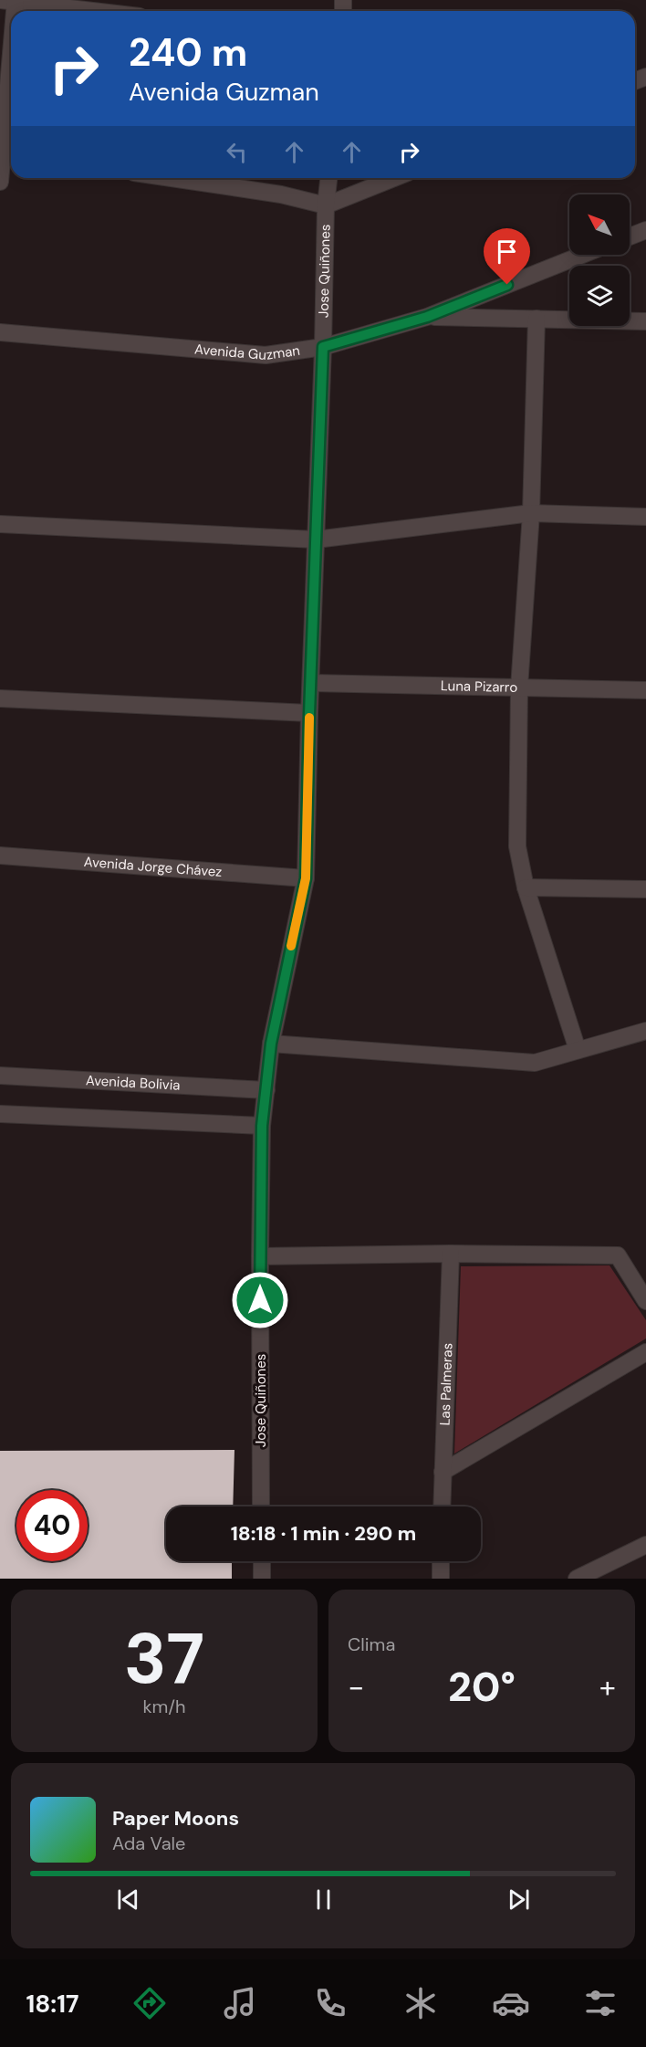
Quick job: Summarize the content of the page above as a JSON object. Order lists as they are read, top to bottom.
{
  "streets": {
    "street": [
      "Jose Quiñones",
      "Avenida Guzman",
      "Luna Pizarro",
      "Avenida Jorge Chávez",
      "Avenida Bolivia",
      "Las Palmeras"
    ]
  },
  "crossings": [
    ["Jose Quiñones", "Avenida Guzman"],
    ["Jose Quiñones", "Luna Pizarro"],
    ["Jose Quiñones", "Avenida Jorge Chávez"],
    ["Jose Quiñones", "Avenida Bolivia"]
  ],
  "north": "top left",
  "page": {
    "turn": ["240 m", "Avenida Guzman"],
    "limit": "40",
    "trip": "18:18 · 1 min · 290 m",
    "tile": [
      ["37", "km/h"],
      "Clima"
    ],
    "heat": ["−", "20°", "+"],
    "song": ["Paper Moons", "Ada Vale"],
    "tabs": "18:17"
  }
}
